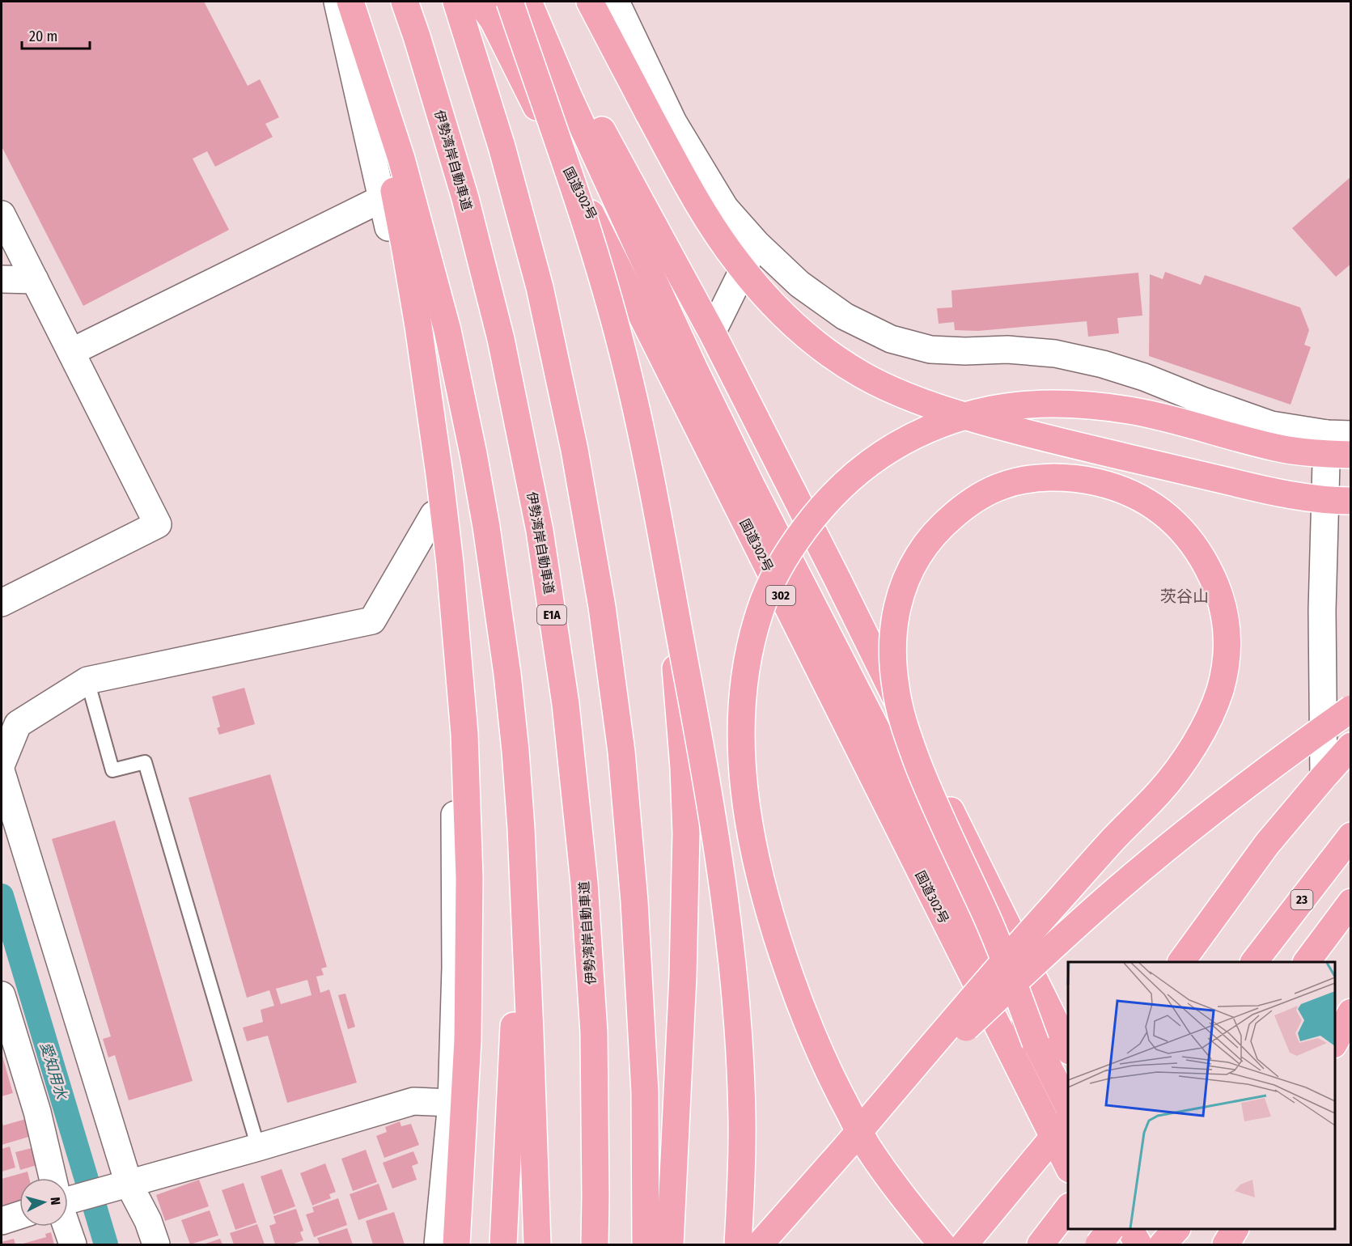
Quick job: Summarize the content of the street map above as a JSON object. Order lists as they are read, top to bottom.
{
  "streets": {
    "highway": [
      "伊勢湾岸自動車道",
      "国道302号",
      "302",
      "E1A",
      "23"
    ]
  },
  "districts": ["茨谷山"],
  "water": ["愛知用水"],
  "scale_bar": "20 m",
  "north": "right"
}
